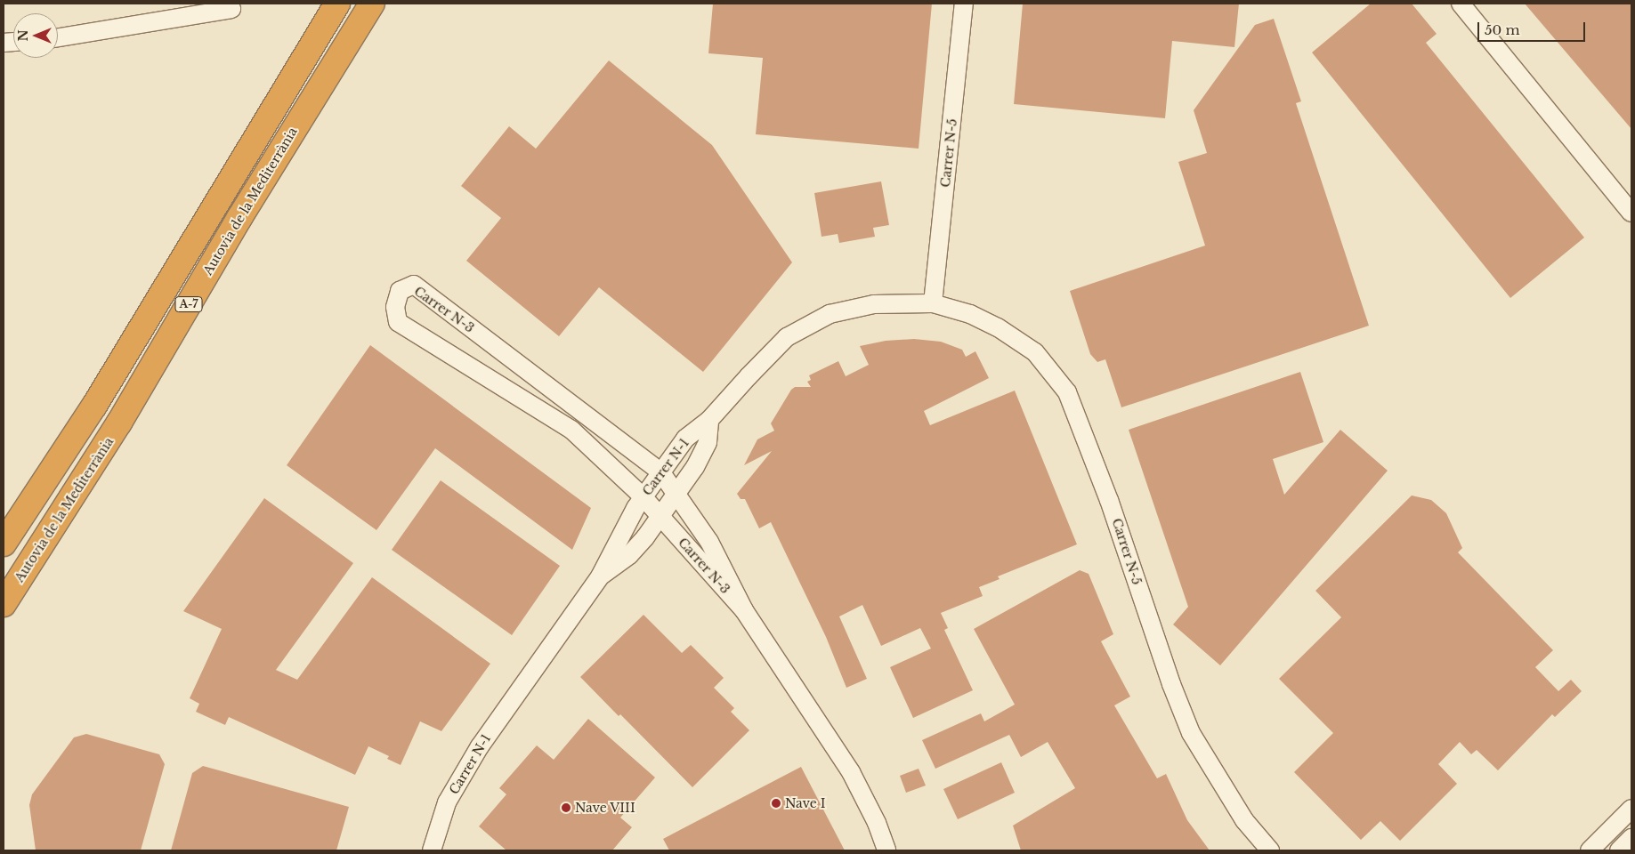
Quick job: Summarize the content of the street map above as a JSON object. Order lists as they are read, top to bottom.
{
  "streets": {
    "highway": ["Autovia de la Mediterrània", "A-7"],
    "street": ["Carrer N-5", "Carrer N-3", "Carrer N-1"]
  },
  "crossings": [
    ["Carrer N-5", "Carrer N-1"],
    ["Carrer N-3", "Carrer N-1"]
  ],
  "places": ["Nave I", "Nave VIII"],
  "scale_bar": "50 m",
  "north": "left"
}
